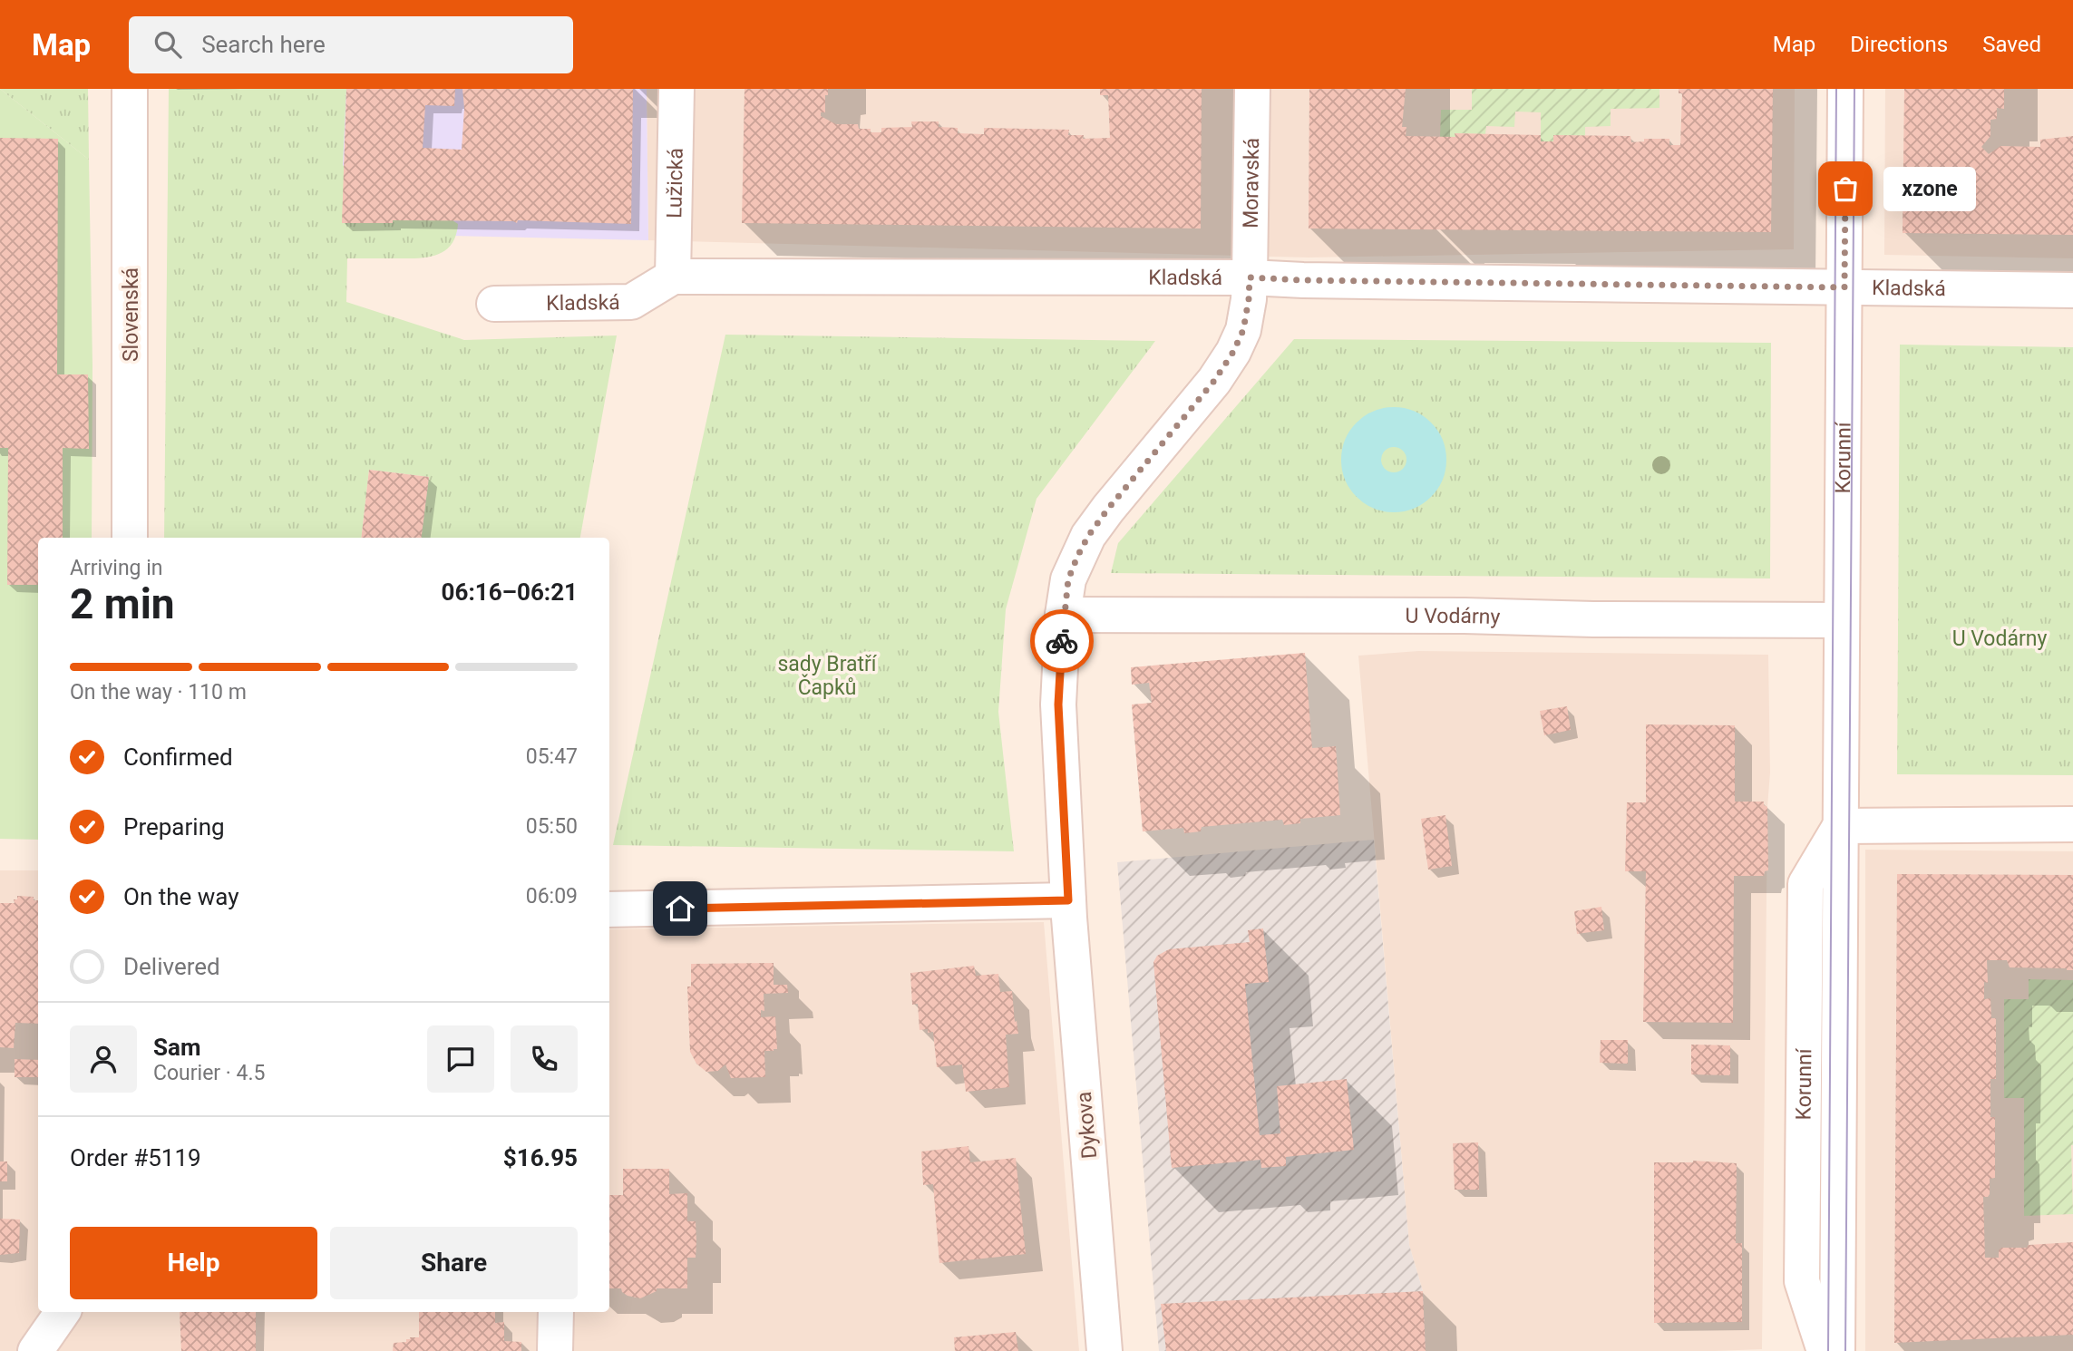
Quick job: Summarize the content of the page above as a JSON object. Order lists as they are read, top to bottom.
{
  "streets": {
    "street": [
      "Lužická",
      "Moravská",
      "Kladská",
      "Slovenská",
      "Korunní",
      "U Vodárny",
      "Dykova"
    ]
  },
  "crossings": [
    ["Lužická", "Kladská"],
    ["Moravská", "Kladská"],
    ["Kladská", "Korunní"],
    ["Korunní", "U Vodárny"],
    ["U Vodárny", "Dykova"]
  ],
  "parks": ["U Vodárny", "sady Bratří Čapků"],
  "places": ["xzone"],
  "page": {
    "header": "Map",
    "search": "Search here",
    "nav": ["Map", "Directions", "Saved"],
    "bubble": "xzone",
    "heading": ["2 min", "Arriving in", "06:16–06:21"],
    "panel": [
      "Sam",
      "Courier · 4.5",
      "Order #5119",
      "$16.95"
    ],
    "bar": "On the way · 110 m",
    "list": [
      ["Confirmed", "05:47"],
      ["Preparing", "05:50"],
      ["On the way", "06:09"],
      "Delivered"
    ],
    "buttons": ["Help", "Share"]
  }
}
